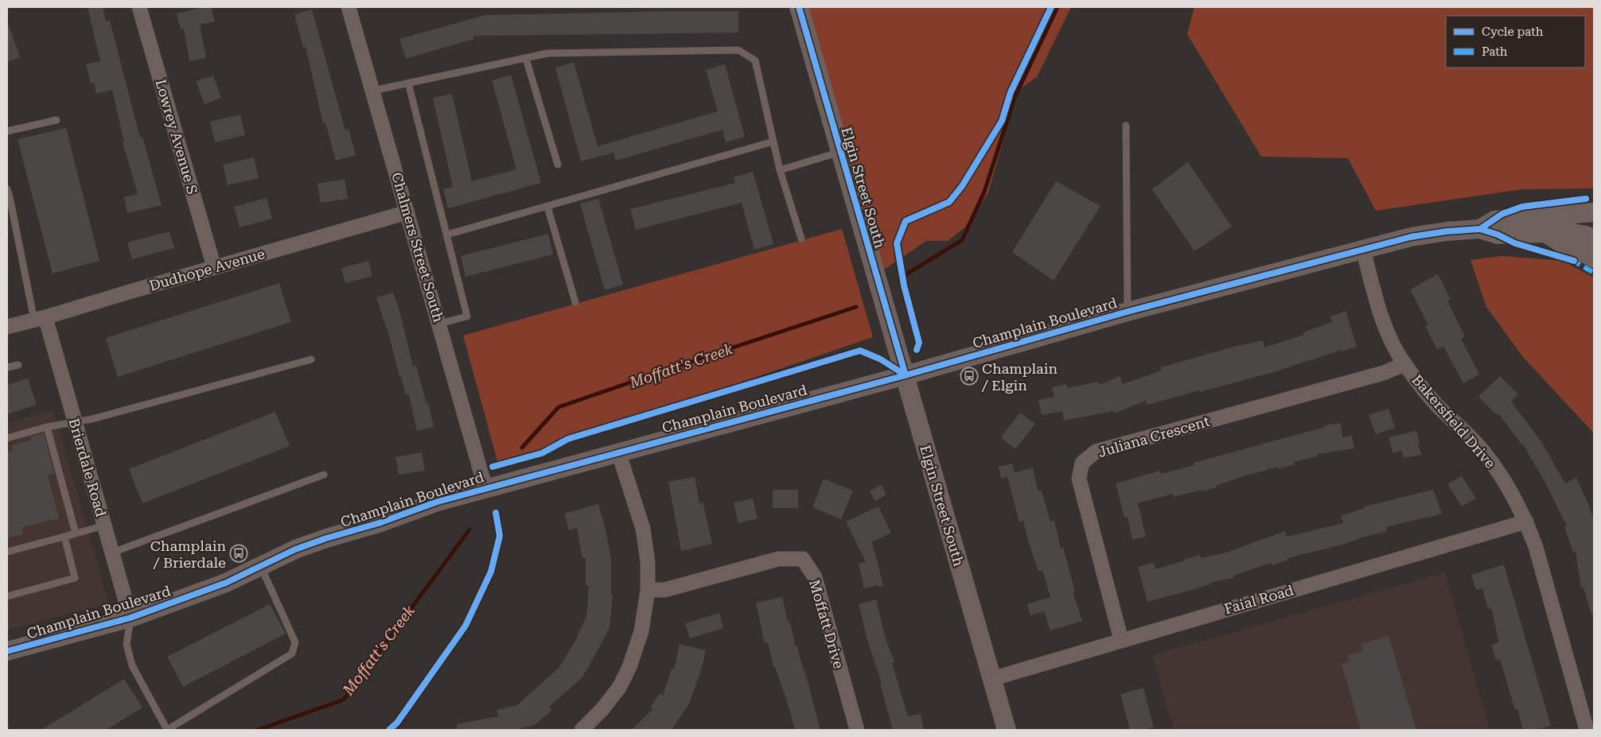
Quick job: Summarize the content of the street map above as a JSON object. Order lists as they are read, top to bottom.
{
  "streets": {
    "street": [
      "Lowrey Avenue S",
      "Elgin Street South",
      "Chalmers Street South",
      "Dudhope Avenue",
      "Champlain Boulevard",
      "Bakersfield Drive",
      "Juliana Crescent",
      "Brierdale Road",
      "Faial Road",
      "Moffatt Drive"
    ]
  },
  "crossings": [
    ["Lowrey Avenue S", "Dudhope Avenue"],
    ["Elgin Street South", "Champlain Boulevard"],
    ["Elgin Street South", "Faial Road"],
    ["Chalmers Street South", "Dudhope Avenue"],
    ["Chalmers Street South", "Champlain Boulevard"],
    ["Dudhope Avenue", "Brierdale Road"],
    ["Champlain Boulevard", "Bakersfield Drive"],
    ["Champlain Boulevard", "Brierdale Road"],
    ["Bakersfield Drive", "Juliana Crescent"],
    ["Bakersfield Drive", "Faial Road"],
    ["Juliana Crescent", "Faial Road"]
  ],
  "water": ["Moffatt's Creek"],
  "places": {
    "bus stop": ["Champlain / Elgin", "Champlain / Brierdale"]
  },
  "legend": ["Cycle path", "Path"]
}
